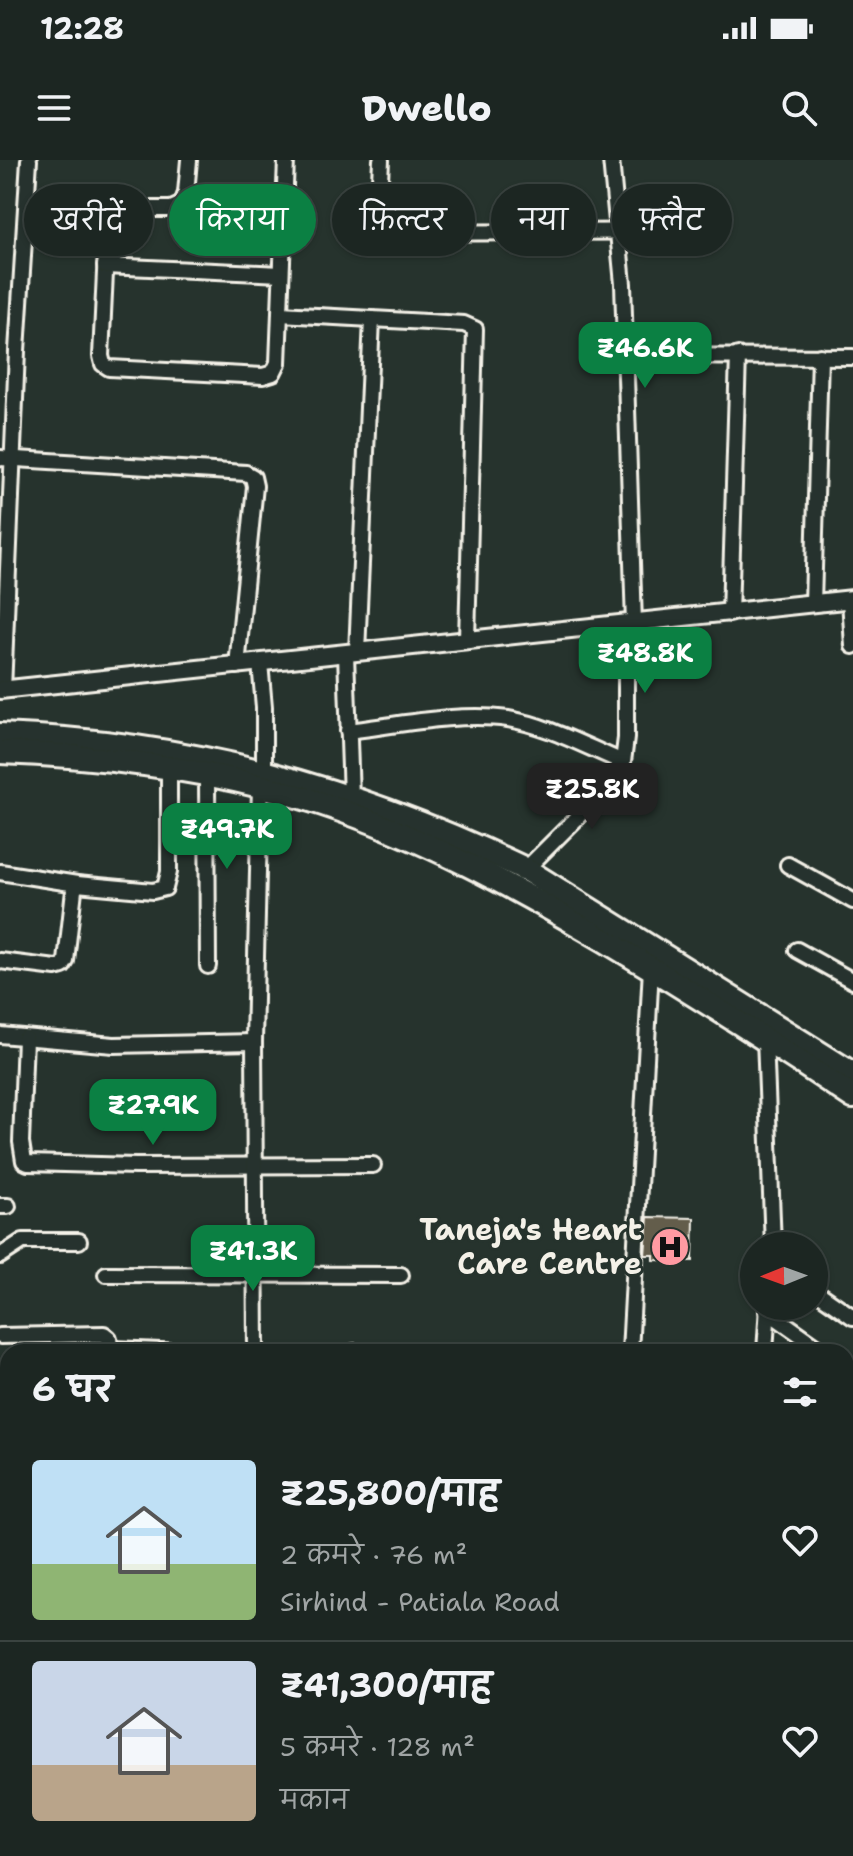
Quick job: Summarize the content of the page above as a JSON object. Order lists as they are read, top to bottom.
{
  "places": {
    "hospital": ["Taneja's Heart Care Centre"]
  },
  "north": "left",
  "page": {
    "status": "12:28",
    "header": "Dwello",
    "chip": [
      "खरीदें",
      "किराया",
      "फ़िल्टर",
      "नया",
      "फ़्लैट"
    ],
    "price": [
      "₹46.6K",
      "₹48.8K",
      "₹25.8K",
      "₹49.7K",
      "₹27.9K",
      "₹41.3K"
    ],
    "heading": "6 घर",
    "list": [
      {
        "name": "₹25,800/माह",
        "note": "2 कमरे · 76 m² · Sirhind - Patiala Road"
      },
      {
        "name": "₹41,300/माह",
        "note": "5 कमरे · 128 m² · मकान"
      }
    ]
  }
}
